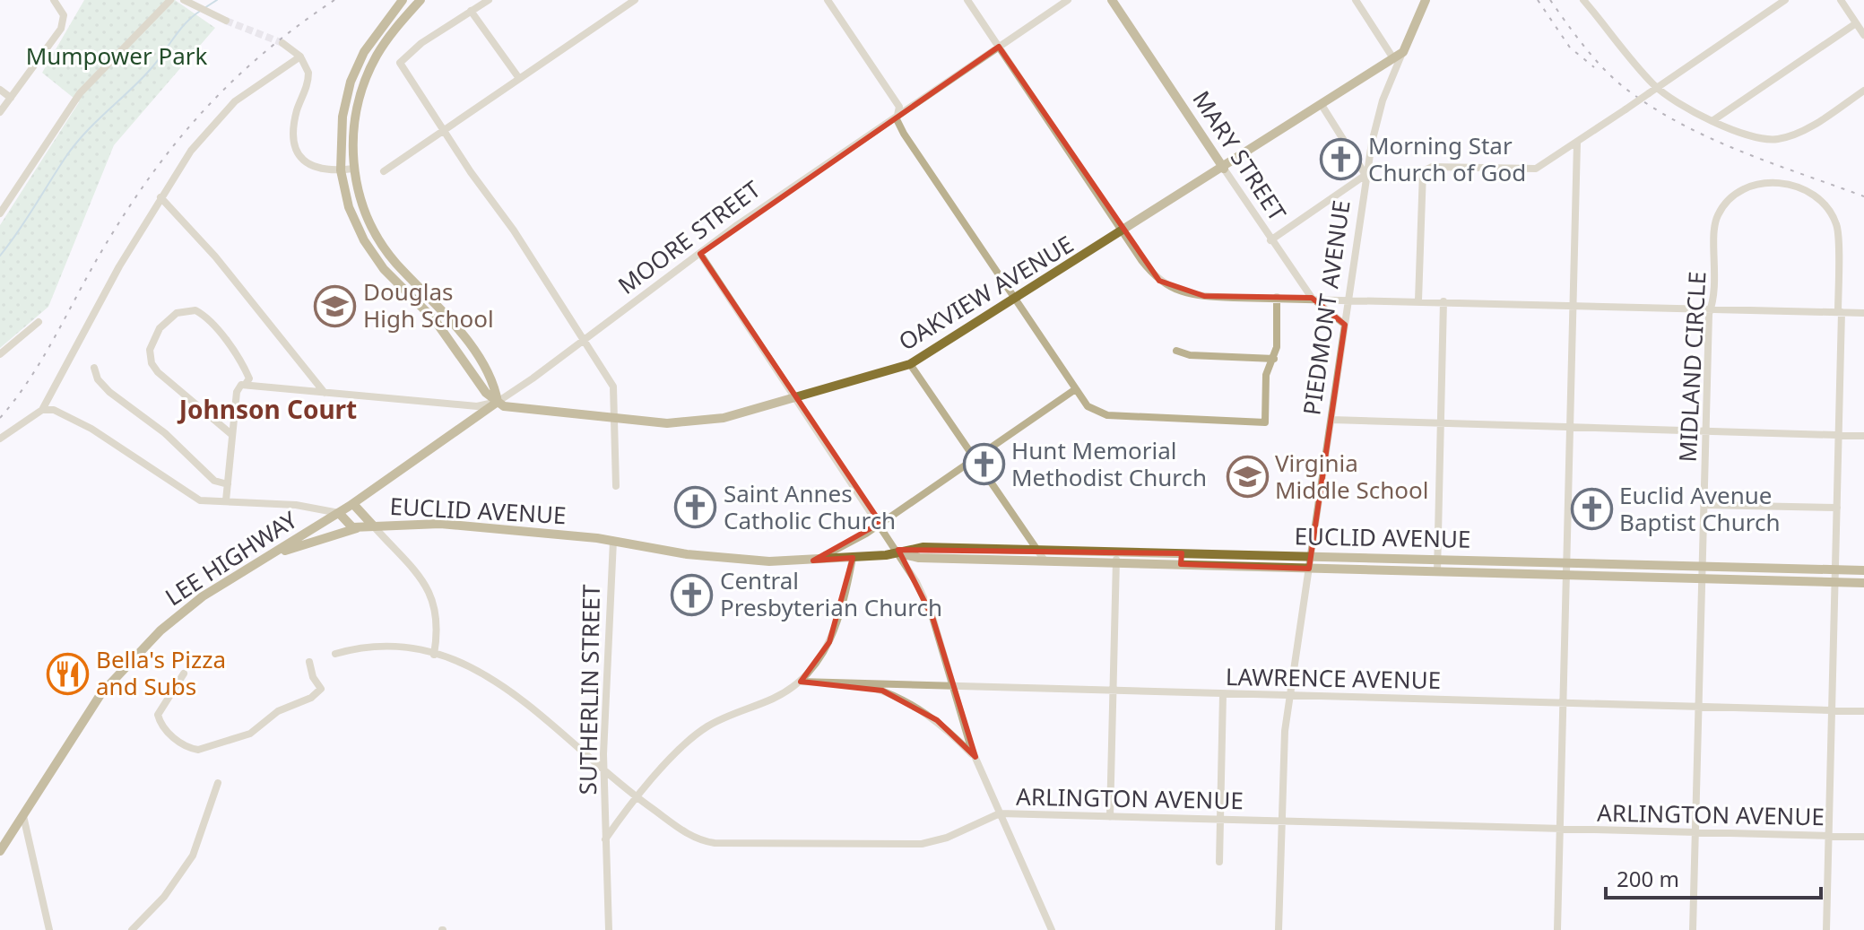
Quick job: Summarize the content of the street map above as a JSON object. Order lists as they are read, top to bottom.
{
  "streets": {
    "main road": [
      "MARY STREET",
      "MOORE STREET",
      "OAKVIEW AVENUE",
      "PIEDMONT AVENUE",
      "EUCLID AVENUE",
      "LEE HIGHWAY"
    ],
    "street": [
      "MIDLAND CIRCLE",
      "LAWRENCE AVENUE",
      "SUTHERLIN STREET",
      "ARLINGTON AVENUE"
    ]
  },
  "crossings": [
    ["MARY STREET", "OAKVIEW AVENUE"],
    ["MARY STREET", "PIEDMONT AVENUE"],
    ["MOORE STREET", "OAKVIEW AVENUE"],
    ["MOORE STREET", "EUCLID AVENUE"],
    ["MOORE STREET", "LEE HIGHWAY"],
    ["OAKVIEW AVENUE", "PIEDMONT AVENUE"],
    ["PIEDMONT AVENUE", "EUCLID AVENUE"],
    ["PIEDMONT AVENUE", "LAWRENCE AVENUE"],
    ["PIEDMONT AVENUE", "ARLINGTON AVENUE"],
    ["MIDLAND CIRCLE", "EUCLID AVENUE"],
    ["MIDLAND CIRCLE", "LAWRENCE AVENUE"],
    ["MIDLAND CIRCLE", "ARLINGTON AVENUE"],
    ["EUCLID AVENUE", "LEE HIGHWAY"],
    ["EUCLID AVENUE", "SUTHERLIN STREET"],
    ["SUTHERLIN STREET", "ARLINGTON AVENUE"]
  ],
  "districts": ["Johnson Court"],
  "parks": ["Mumpower Park"],
  "places": {
    "church": [
      "Morning Star Church of God",
      "Hunt Memorial Methodist Church",
      "Saint Annes Catholic Church",
      "Euclid Avenue Baptist Church",
      "Central Presbyterian Church"
    ],
    "school or university": ["Douglas High School", "Virginia Middle School"],
    "restaurant": ["Bella's Pizza and Subs"]
  },
  "scale_bar": "200 m"
}
